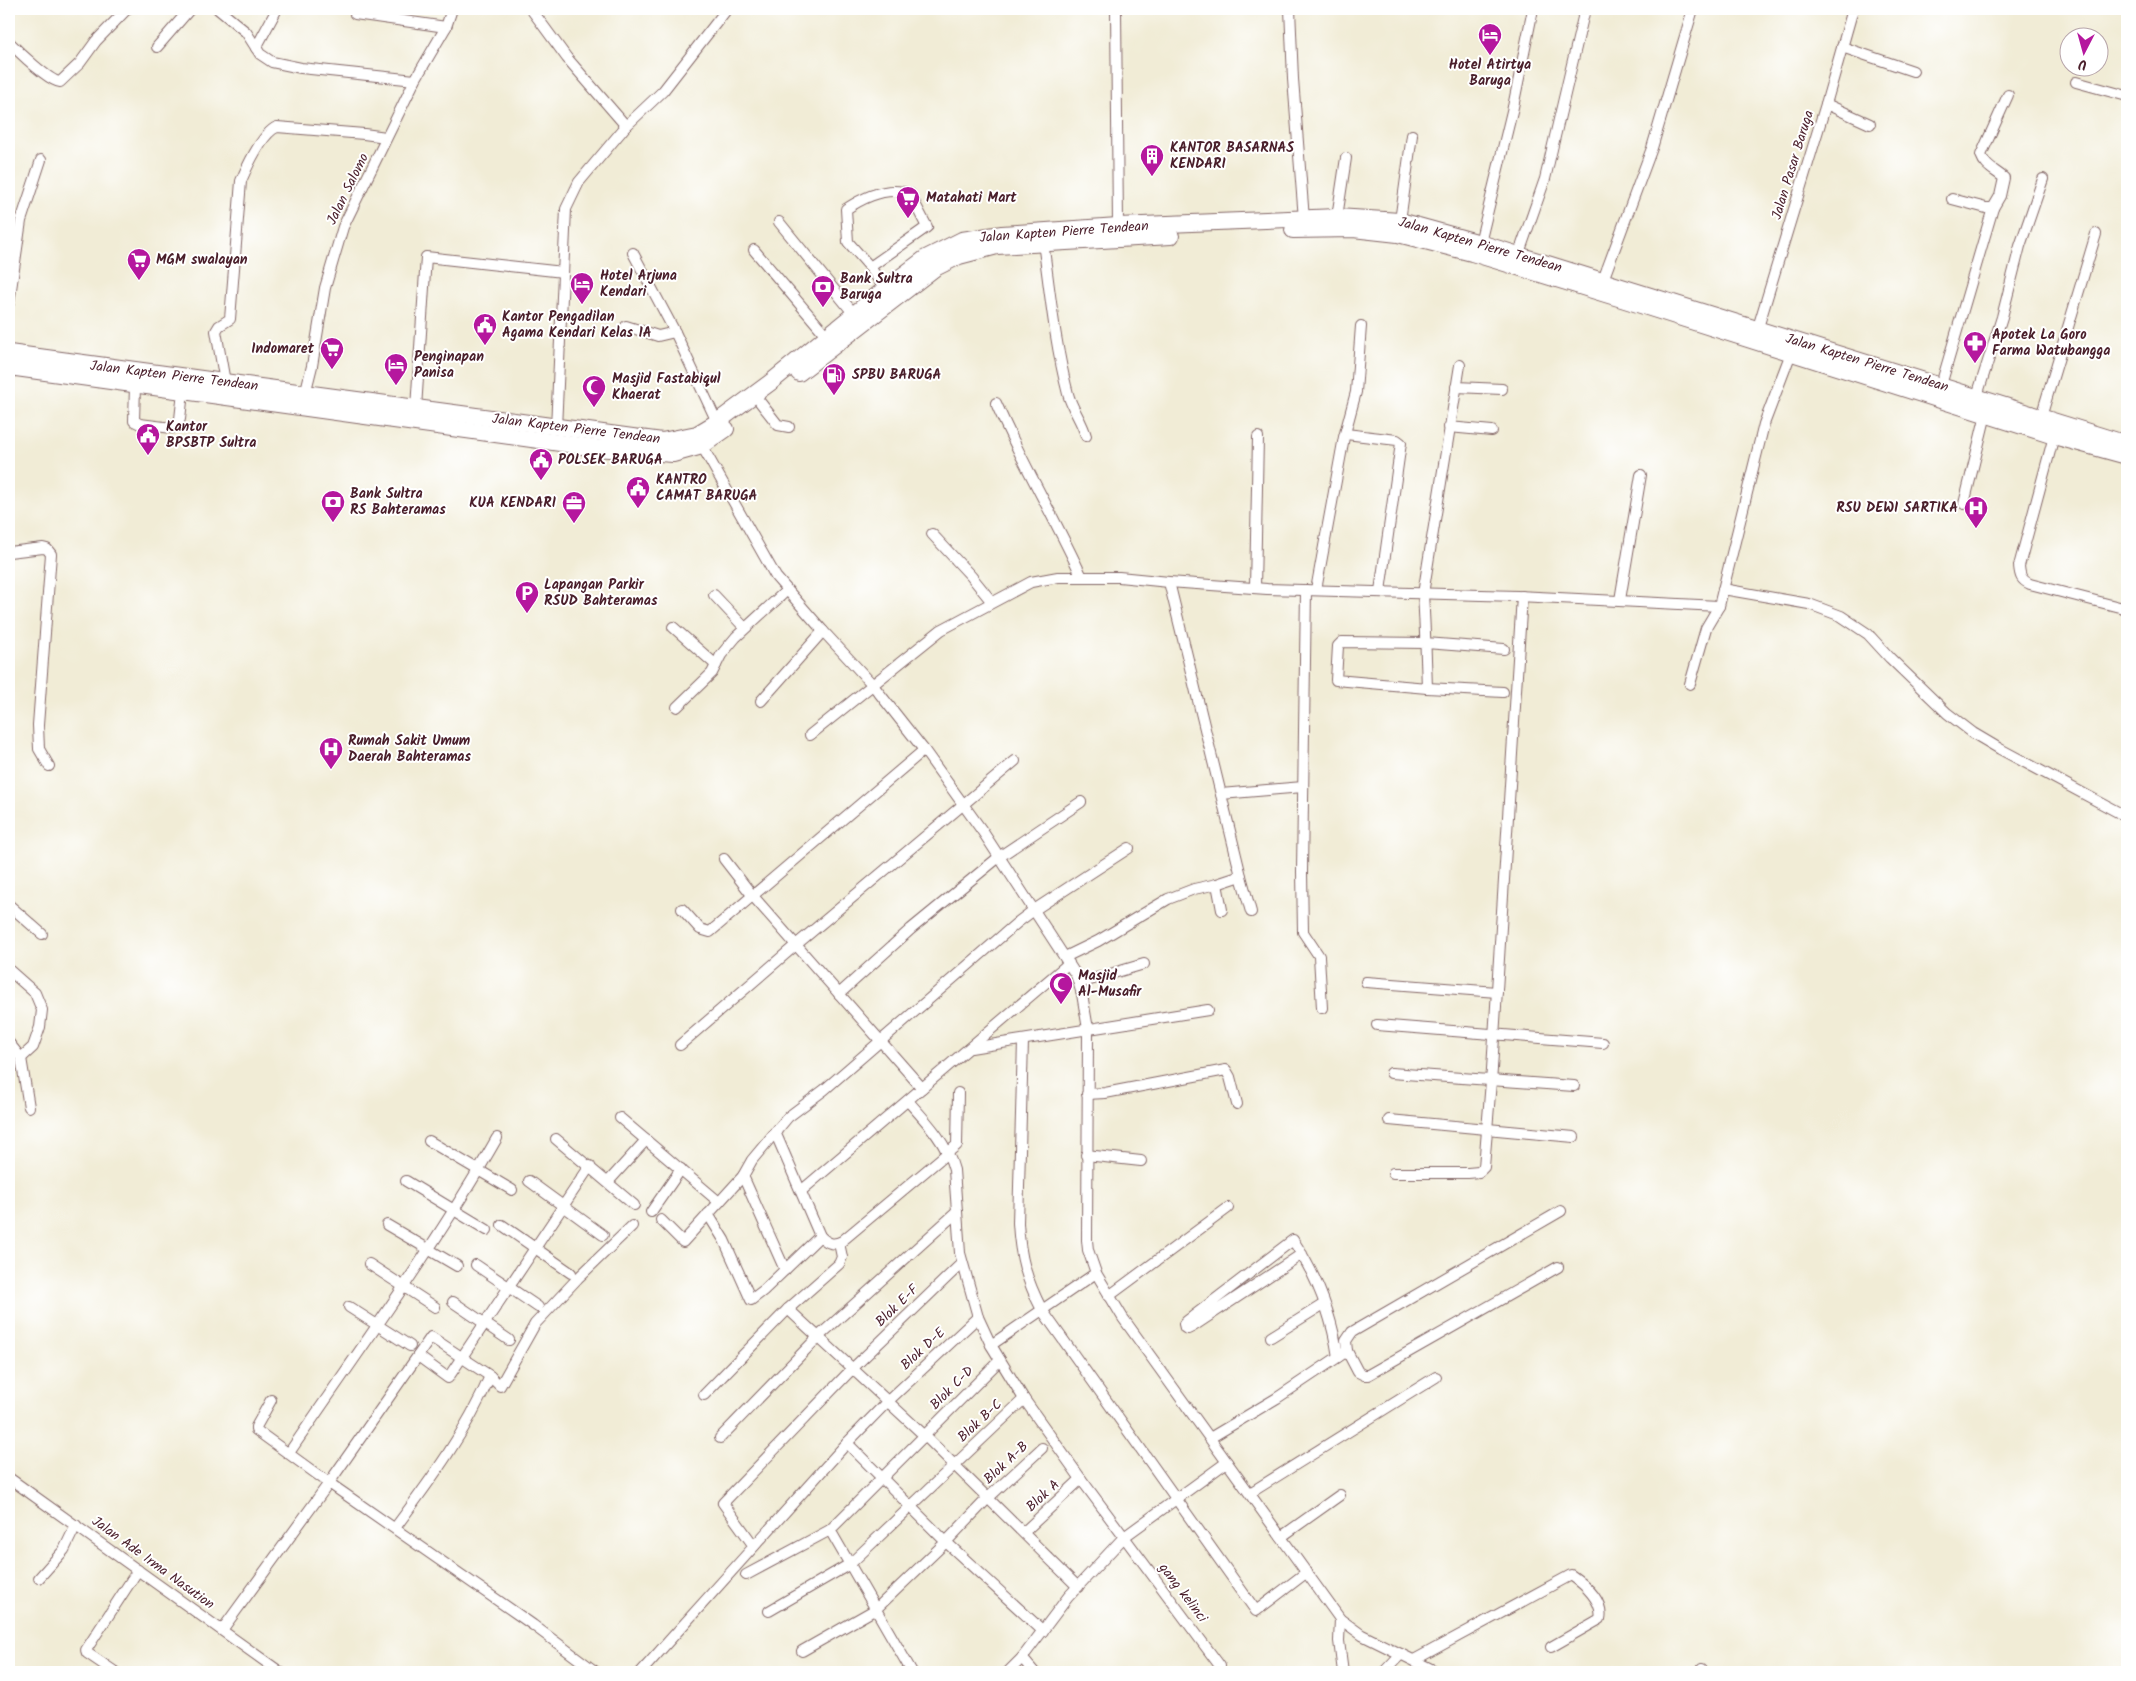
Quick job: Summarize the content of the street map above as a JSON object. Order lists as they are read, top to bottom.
{
  "streets": {
    "highway": ["Jalan Kapten Pierre Tendean"],
    "street": [
      "Jalan Pasar Baruga",
      "Jalan Salomo",
      "Blok E-F",
      "Blok D-E",
      "Blok C-D",
      "Blok B-C",
      "Blok A-B",
      "Blok A",
      "Jalan Ade Irma Nasution",
      "gang kelinci"
    ]
  },
  "crossings": [
    ["Jalan Pasar Baruga", "Jalan Kapten Pierre Tendean"],
    ["Jalan Salomo", "Jalan Kapten Pierre Tendean"],
    ["Blok E-F", "Blok D-E"],
    ["Blok E-F", "gang kelinci"],
    ["Blok D-E", "gang kelinci"],
    ["Blok C-D", "gang kelinci"],
    ["Blok B-C", "gang kelinci"],
    ["Blok A", "gang kelinci"]
  ],
  "places": {
    "hotel": ["Hotel Atirtya Baruga", "Hotel Arjuna Kendari", "Penginapan Panisa"],
    "building": ["KANTOR BASARNAS KENDARI"],
    "supermarket": ["Matahati Mart", "MGM swalayan", "Indomaret"],
    "bank": ["Bank Sultra Baruga", "Bank Sultra RS Bahteramas"],
    "public building": [
      "Kantor Pengadilan Agama Kendari Kelas 1A",
      "Kantor BPSBTP Sultra",
      "POLSEK BARUGA",
      "KANTRO CAMAT BARUGA"
    ],
    "pharmacy": ["Apotek La Goro Farma Watubangga"],
    "fuel station": ["SPBU BARUGA"],
    "mosque": ["Masjid Fastabiqul Khaerat", "Masjid Al-Musafir"],
    "office": ["KUA KENDARI"],
    "hospital": ["RSU DEWI SARTIKA", "Rumah Sakit Umum Daerah Bahteramas"],
    "parking": ["Lapangan Parkir RSUD Bahteramas"]
  },
  "north": "bottom"
}
